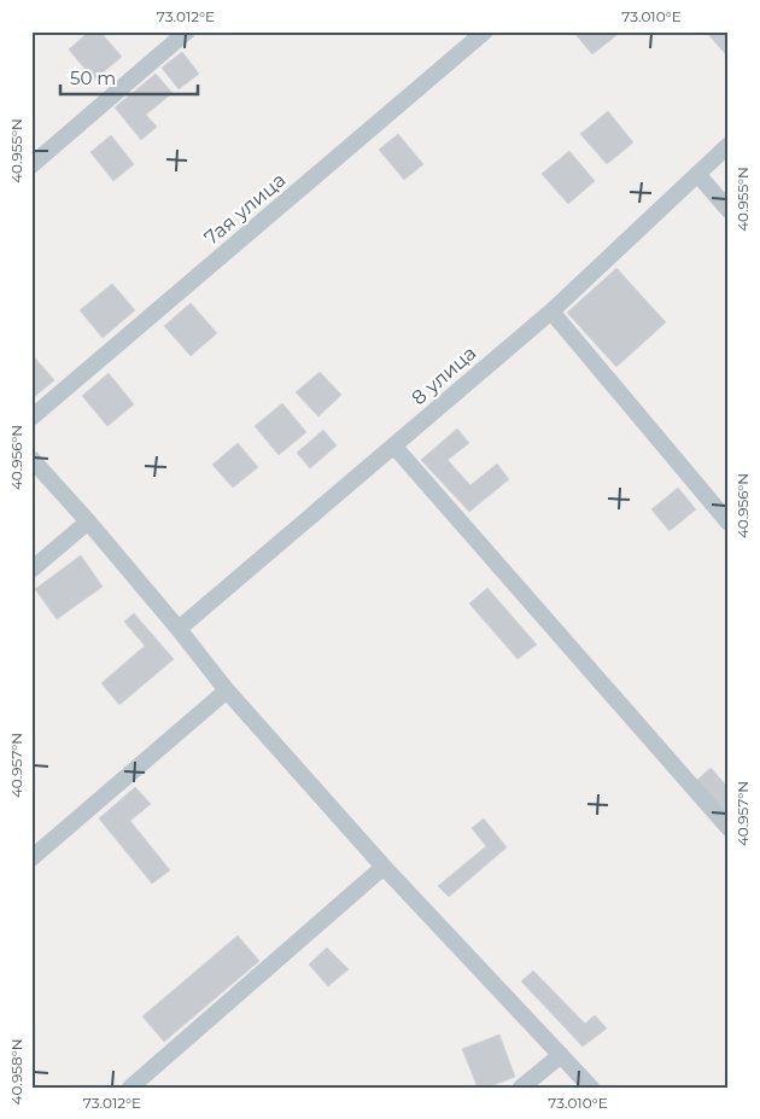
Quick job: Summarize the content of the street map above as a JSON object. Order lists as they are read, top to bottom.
{
  "streets": {
    "street": ["7ая улица", "8 улица"]
  },
  "scale_bar": "50 m",
  "coordinates": [
    "73.012°E",
    "73.010°E",
    "40.955°N",
    "40.956°N",
    "40.957°N",
    "40.958°N"
  ]
}
